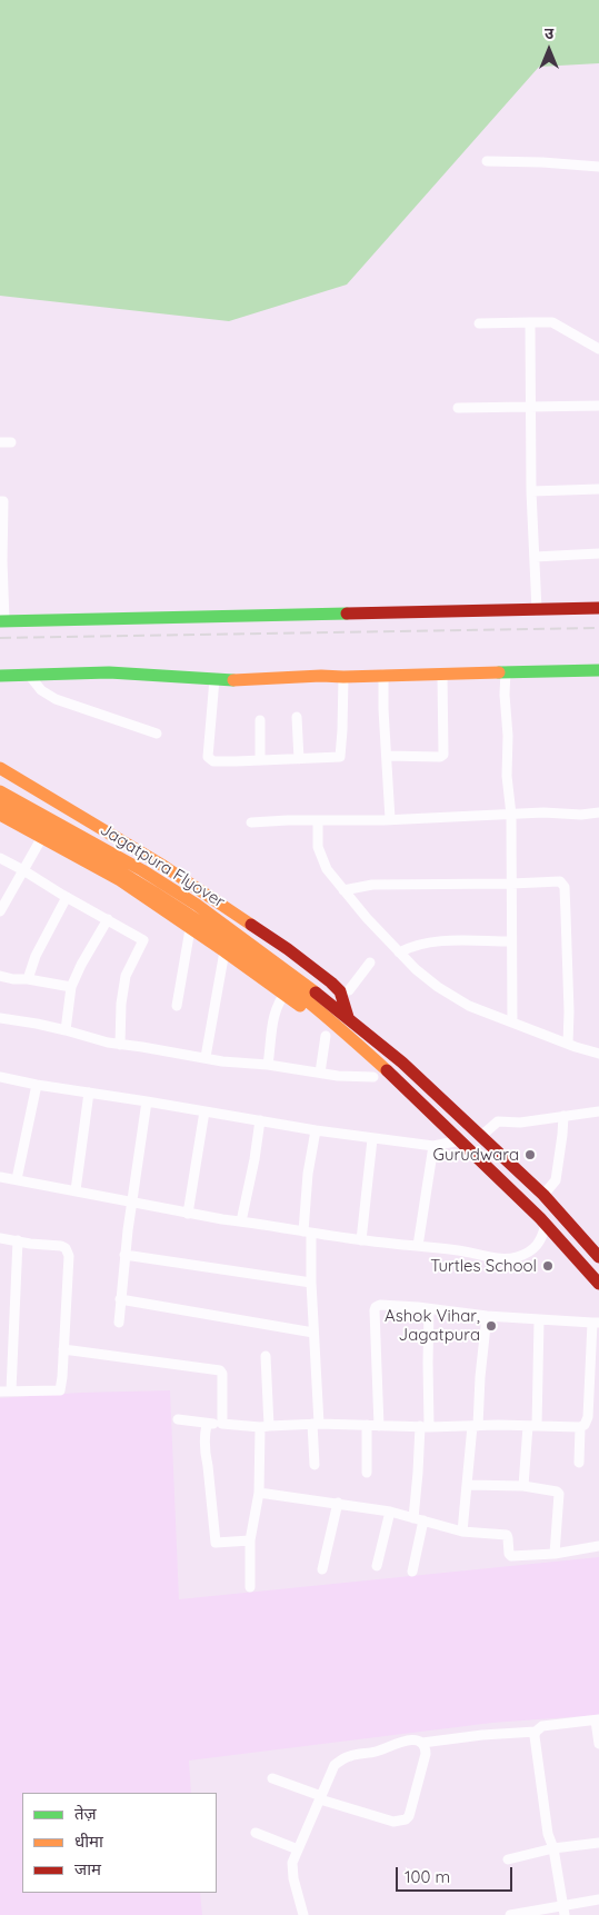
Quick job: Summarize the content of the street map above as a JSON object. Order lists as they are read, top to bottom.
{
  "streets": {
    "main road": ["Jagatpura Flyover"]
  },
  "places": ["Gurudwara", "Turtles School", "Ashok Vihar, Jagatpura"],
  "legend": ["तेज़", "धीमा", "जाम"],
  "scale_bar": "100 m",
  "north": "top"
}
